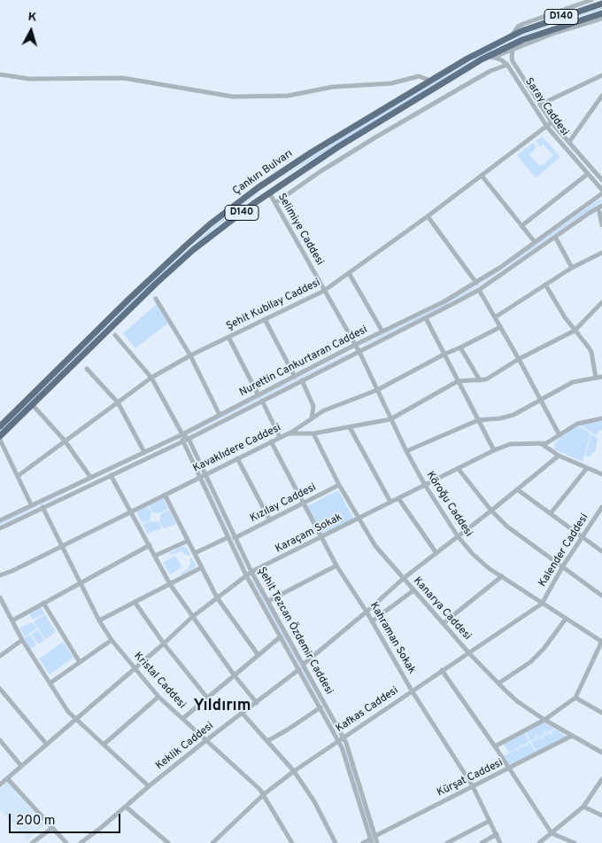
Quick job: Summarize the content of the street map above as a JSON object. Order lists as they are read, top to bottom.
{
  "streets": {
    "highway": ["D140", "Çankırı Bulvarı"],
    "street": [
      "Saray Caddesi",
      "Selimiye Caddesi",
      "Şehit Kubilay Caddesi",
      "Nurettin Cankurtaran Caddesi",
      "Kavaklıdere Caddesi",
      "Kızılay Caddesi",
      "Köroğu Caddesi",
      "Karaçam Sokak",
      "Kalender Caddesi",
      "Kanarya Caddesi",
      "Şehit Tezcan Özdemir Caddesi",
      "Kahraman Sokak",
      "Kristal Caddesi",
      "Kafkas Caddesi",
      "Keklik Caddesi",
      "Kürşat Caddesi"
    ]
  },
  "crossings": [
    ["Saray Caddesi", "Çankırı Bulvarı"],
    ["Saray Caddesi", "Şehit Kubilay Caddesi"],
    ["Çankırı Bulvarı", "Selimiye Caddesi"],
    ["Selimiye Caddesi", "Şehit Kubilay Caddesi"],
    ["Selimiye Caddesi", "Nurettin Cankurtaran Caddesi"],
    ["Selimiye Caddesi", "Köroğu Caddesi"],
    ["Nurettin Cankurtaran Caddesi", "Köroğu Caddesi"],
    ["Nurettin Cankurtaran Caddesi", "Şehit Tezcan Özdemir Caddesi"],
    ["Nurettin Cankurtaran Caddesi", "Kristal Caddesi"],
    ["Kavaklıdere Caddesi", "Köroğu Caddesi"],
    ["Kavaklıdere Caddesi", "Kanarya Caddesi"],
    ["Kavaklıdere Caddesi", "Şehit Tezcan Özdemir Caddesi"],
    ["Kavaklıdere Caddesi", "Kahraman Sokak"],
    ["Kavaklıdere Caddesi", "Kristal Caddesi"],
    ["Kızılay Caddesi", "Kanarya Caddesi"],
    ["Kızılay Caddesi", "Şehit Tezcan Özdemir Caddesi"],
    ["Kızılay Caddesi", "Kahraman Sokak"],
    ["Köroğu Caddesi", "Karaçam Sokak"],
    ["Köroğu Caddesi", "Kalender Caddesi"],
    ["Köroğu Caddesi", "Kafkas Caddesi"],
    ["Karaçam Sokak", "Kanarya Caddesi"],
    ["Karaçam Sokak", "Şehit Tezcan Özdemir Caddesi"],
    ["Karaçam Sokak", "Kahraman Sokak"],
    ["Karaçam Sokak", "Kristal Caddesi"],
    ["Kalender Caddesi", "Kafkas Caddesi"],
    ["Kanarya Caddesi", "Kafkas Caddesi"],
    ["Kanarya Caddesi", "Kürşat Caddesi"],
    ["Şehit Tezcan Özdemir Caddesi", "Kafkas Caddesi"],
    ["Şehit Tezcan Özdemir Caddesi", "Keklik Caddesi"],
    ["Şehit Tezcan Özdemir Caddesi", "Kürşat Caddesi"],
    ["Kahraman Sokak", "Kafkas Caddesi"],
    ["Kahraman Sokak", "Kürşat Caddesi"],
    ["Kristal Caddesi", "Kafkas Caddesi"],
    ["Kristal Caddesi", "Keklik Caddesi"]
  ],
  "districts": ["Yıldırım"],
  "scale_bar": "200 m",
  "north": "top"
}
